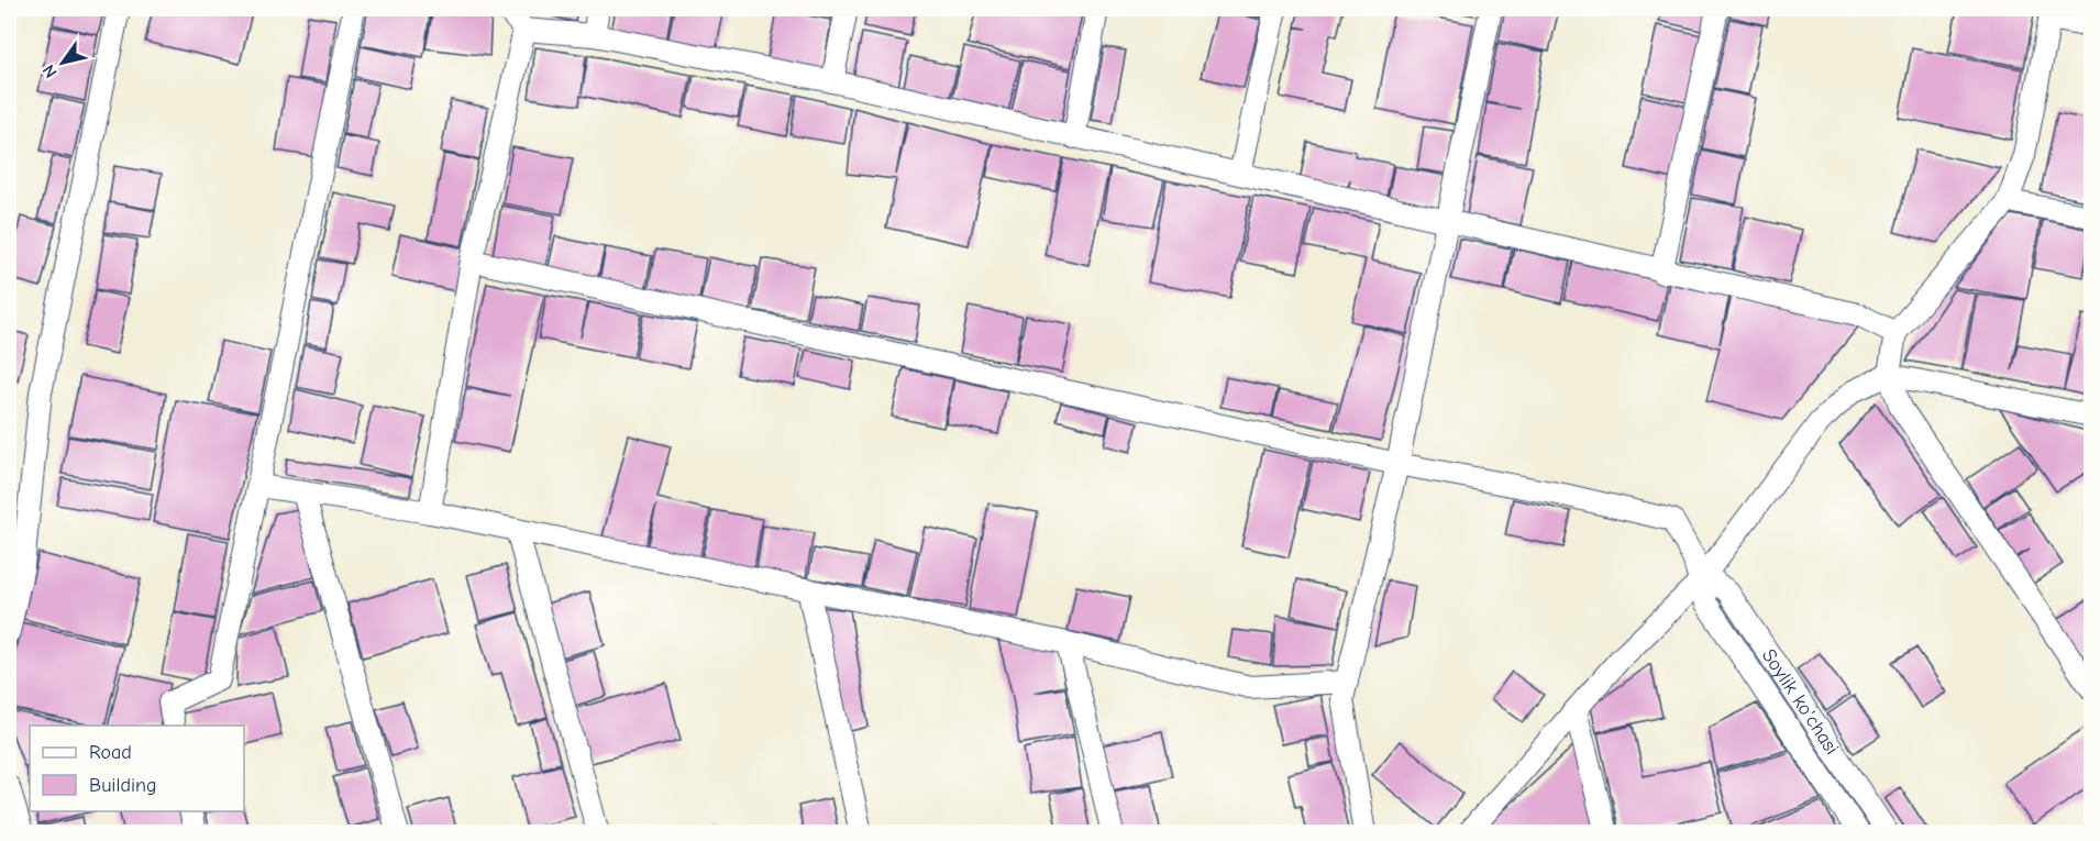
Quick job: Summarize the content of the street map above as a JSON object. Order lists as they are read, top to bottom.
{
  "streets": {
    "street": ["Soylik ko'chasi"]
  },
  "legend": ["Road", "Building"],
  "north": "bottom left"
}
